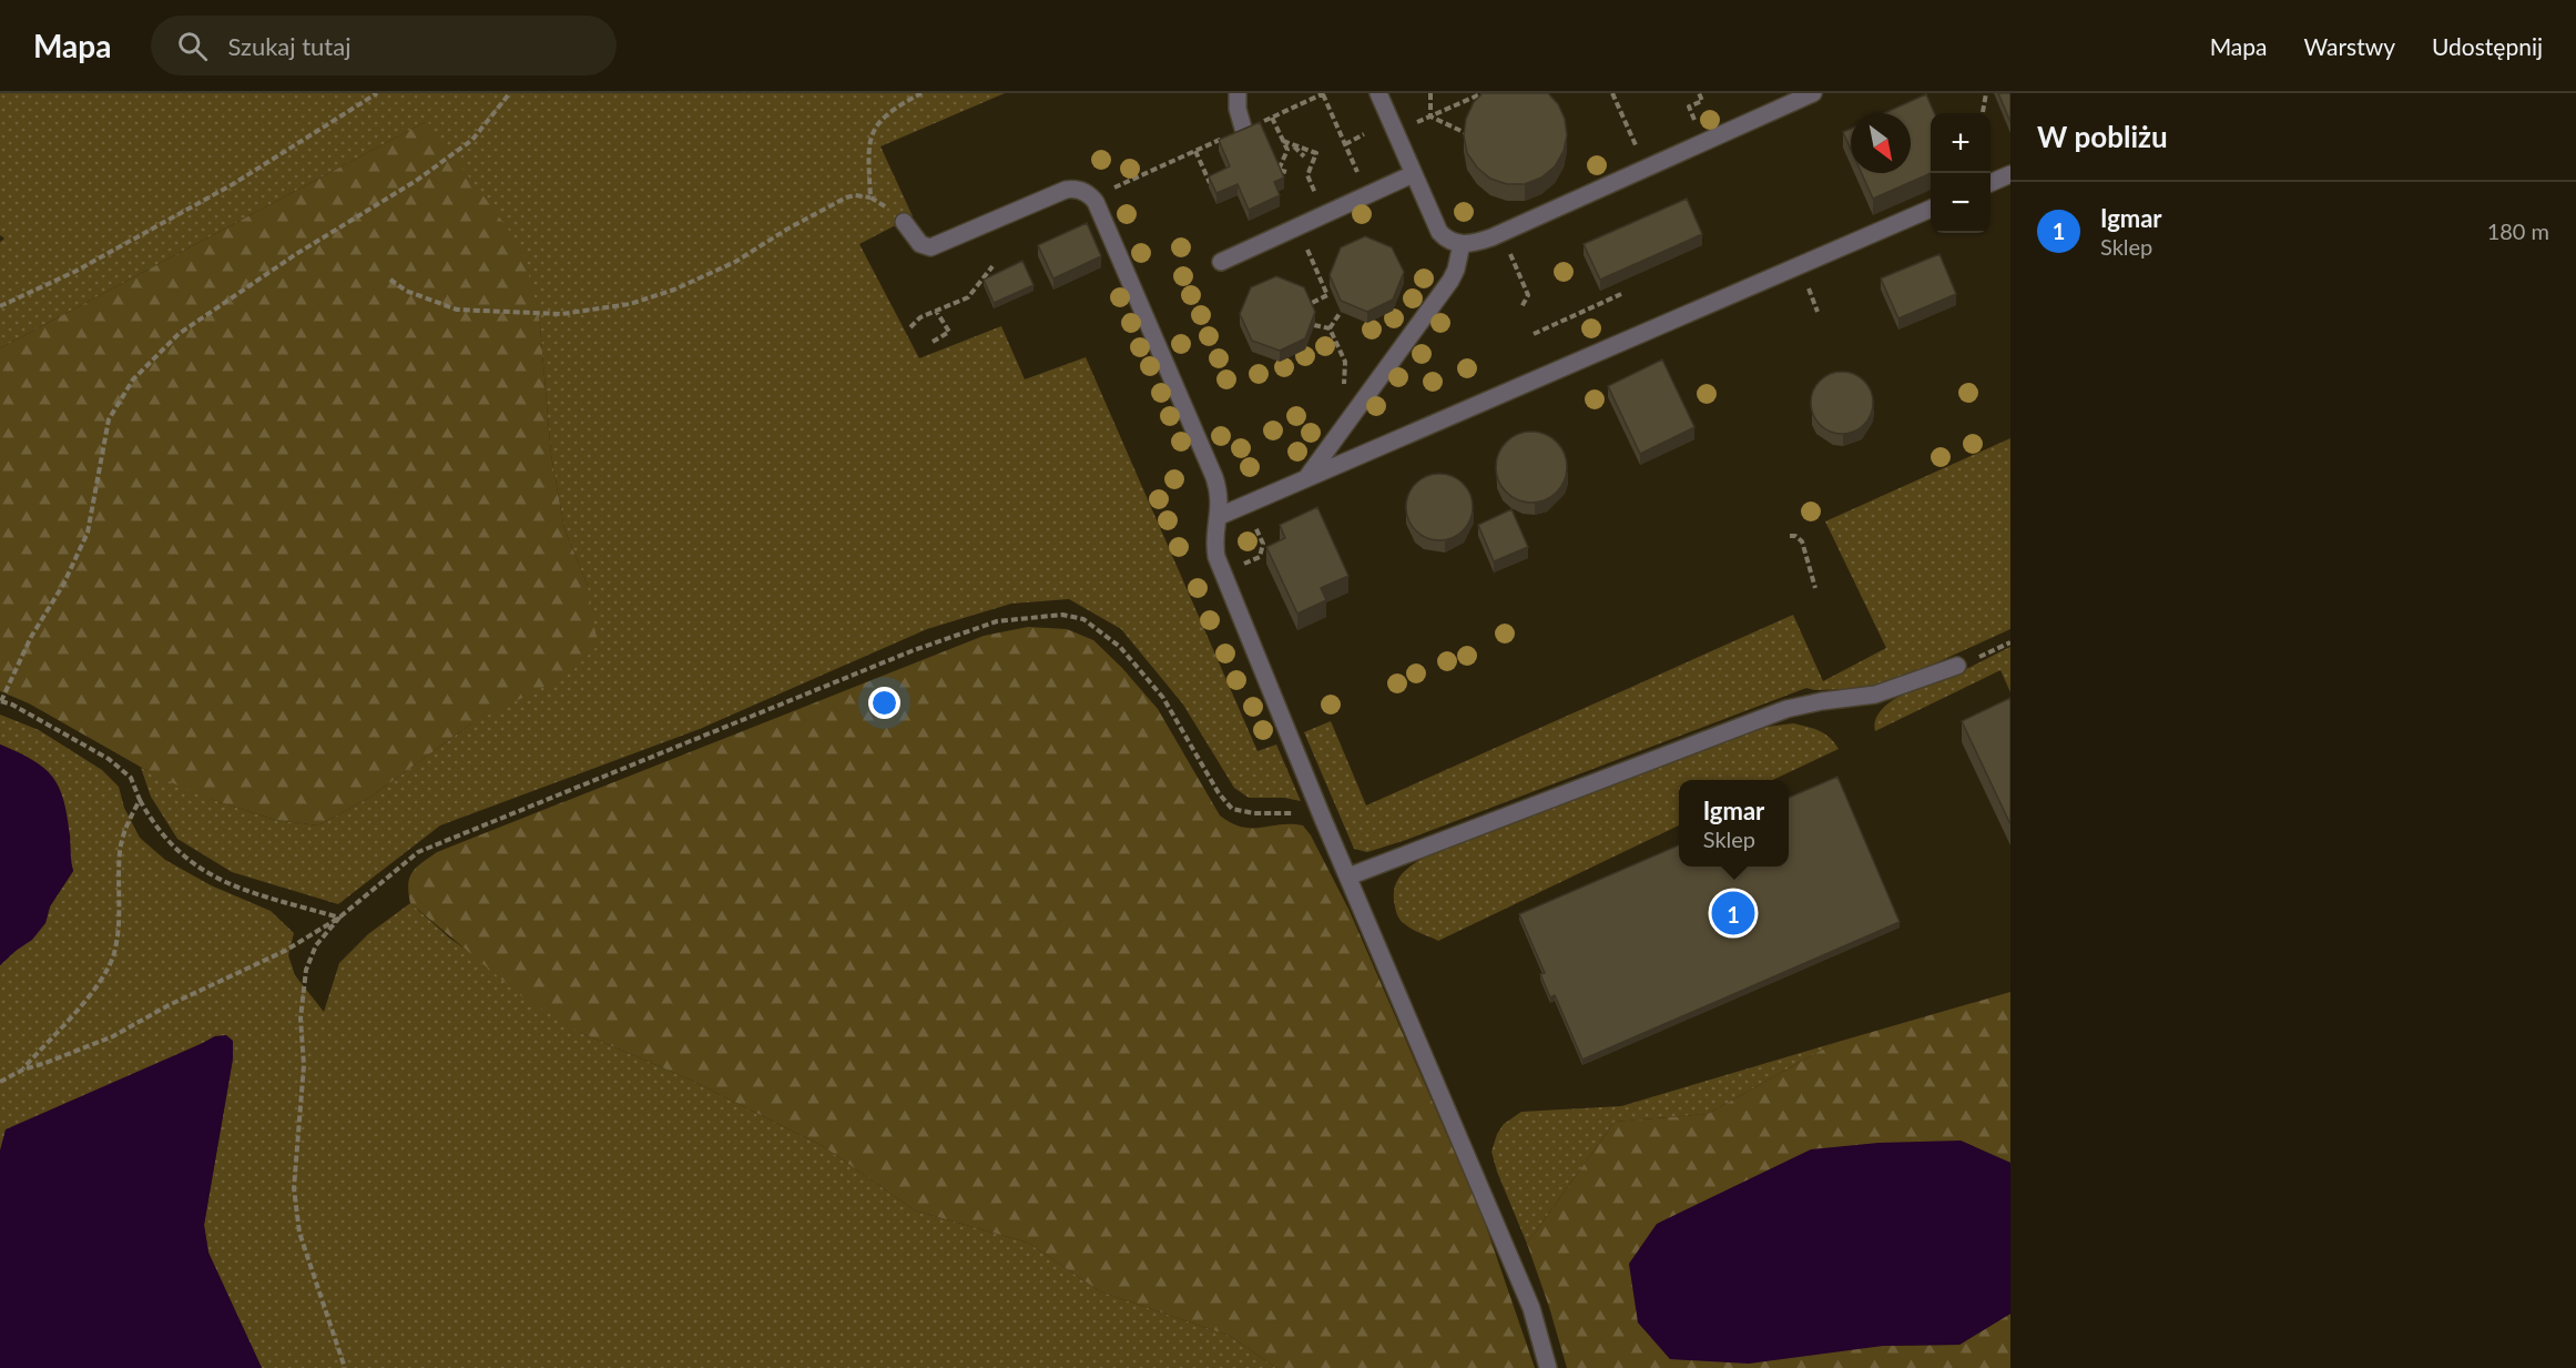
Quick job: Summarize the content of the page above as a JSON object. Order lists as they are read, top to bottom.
{
  "north": "bottom right",
  "page": {
    "header": "Mapa",
    "search": "Szukaj tutaj",
    "nav": ["Mapa", "Warstwy", "Udostępnij"],
    "heading": "W pobliżu",
    "map_buttons": ["+", "−"],
    "list": [
      {
        "mark": "1",
        "name": "Igmar",
        "note": "Sklep",
        "value": "180 m"
      }
    ],
    "popup": ["Igmar", "Sklep"],
    "pins": "1"
  }
}
